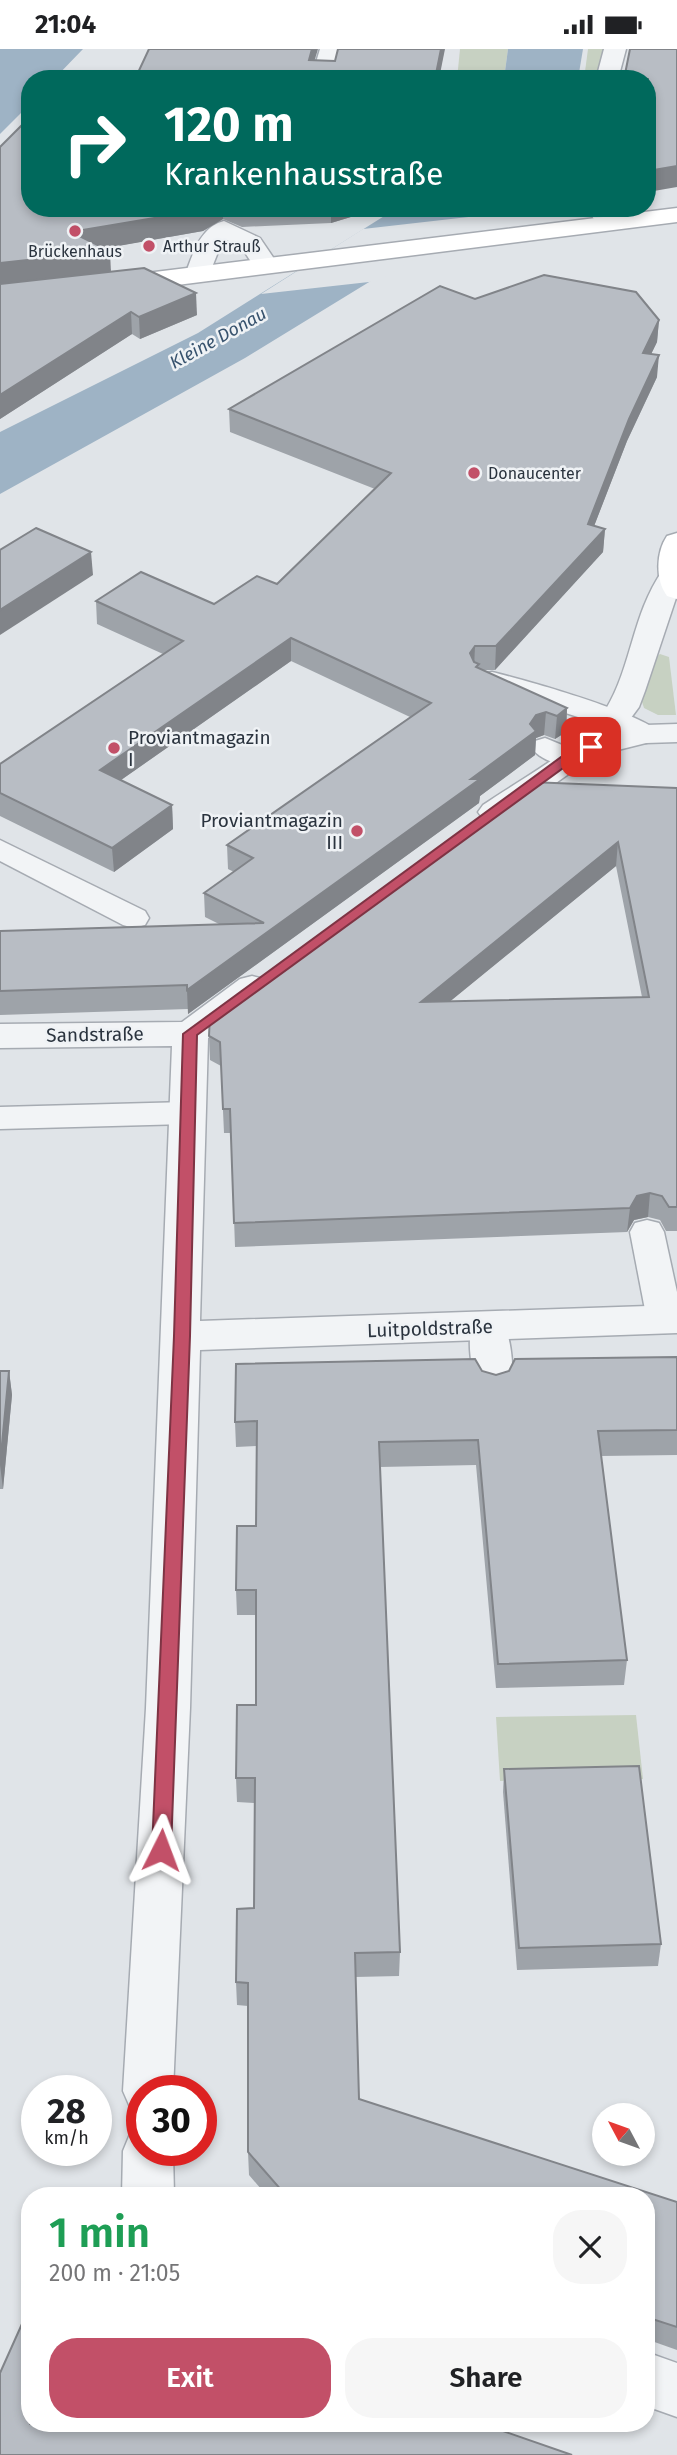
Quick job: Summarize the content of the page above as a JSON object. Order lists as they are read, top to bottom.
{
  "streets": {
    "street": ["Sandstraße", "Luitpoldstraße"]
  },
  "water": ["Kleine Donau"],
  "places": [
    "Brückenhaus",
    "Arthur Strauß",
    "Donaucenter",
    "Proviantmagazin I",
    "Proviantmagazin III"
  ],
  "north": "top left",
  "page": {
    "status": "21:04",
    "turn": ["120 m", "Krankenhausstraße"],
    "speed": "28 km/h",
    "limit": "30",
    "heading": ["1 min", "200 m · 21:05"],
    "buttons": ["Exit", "Share"]
  }
}
